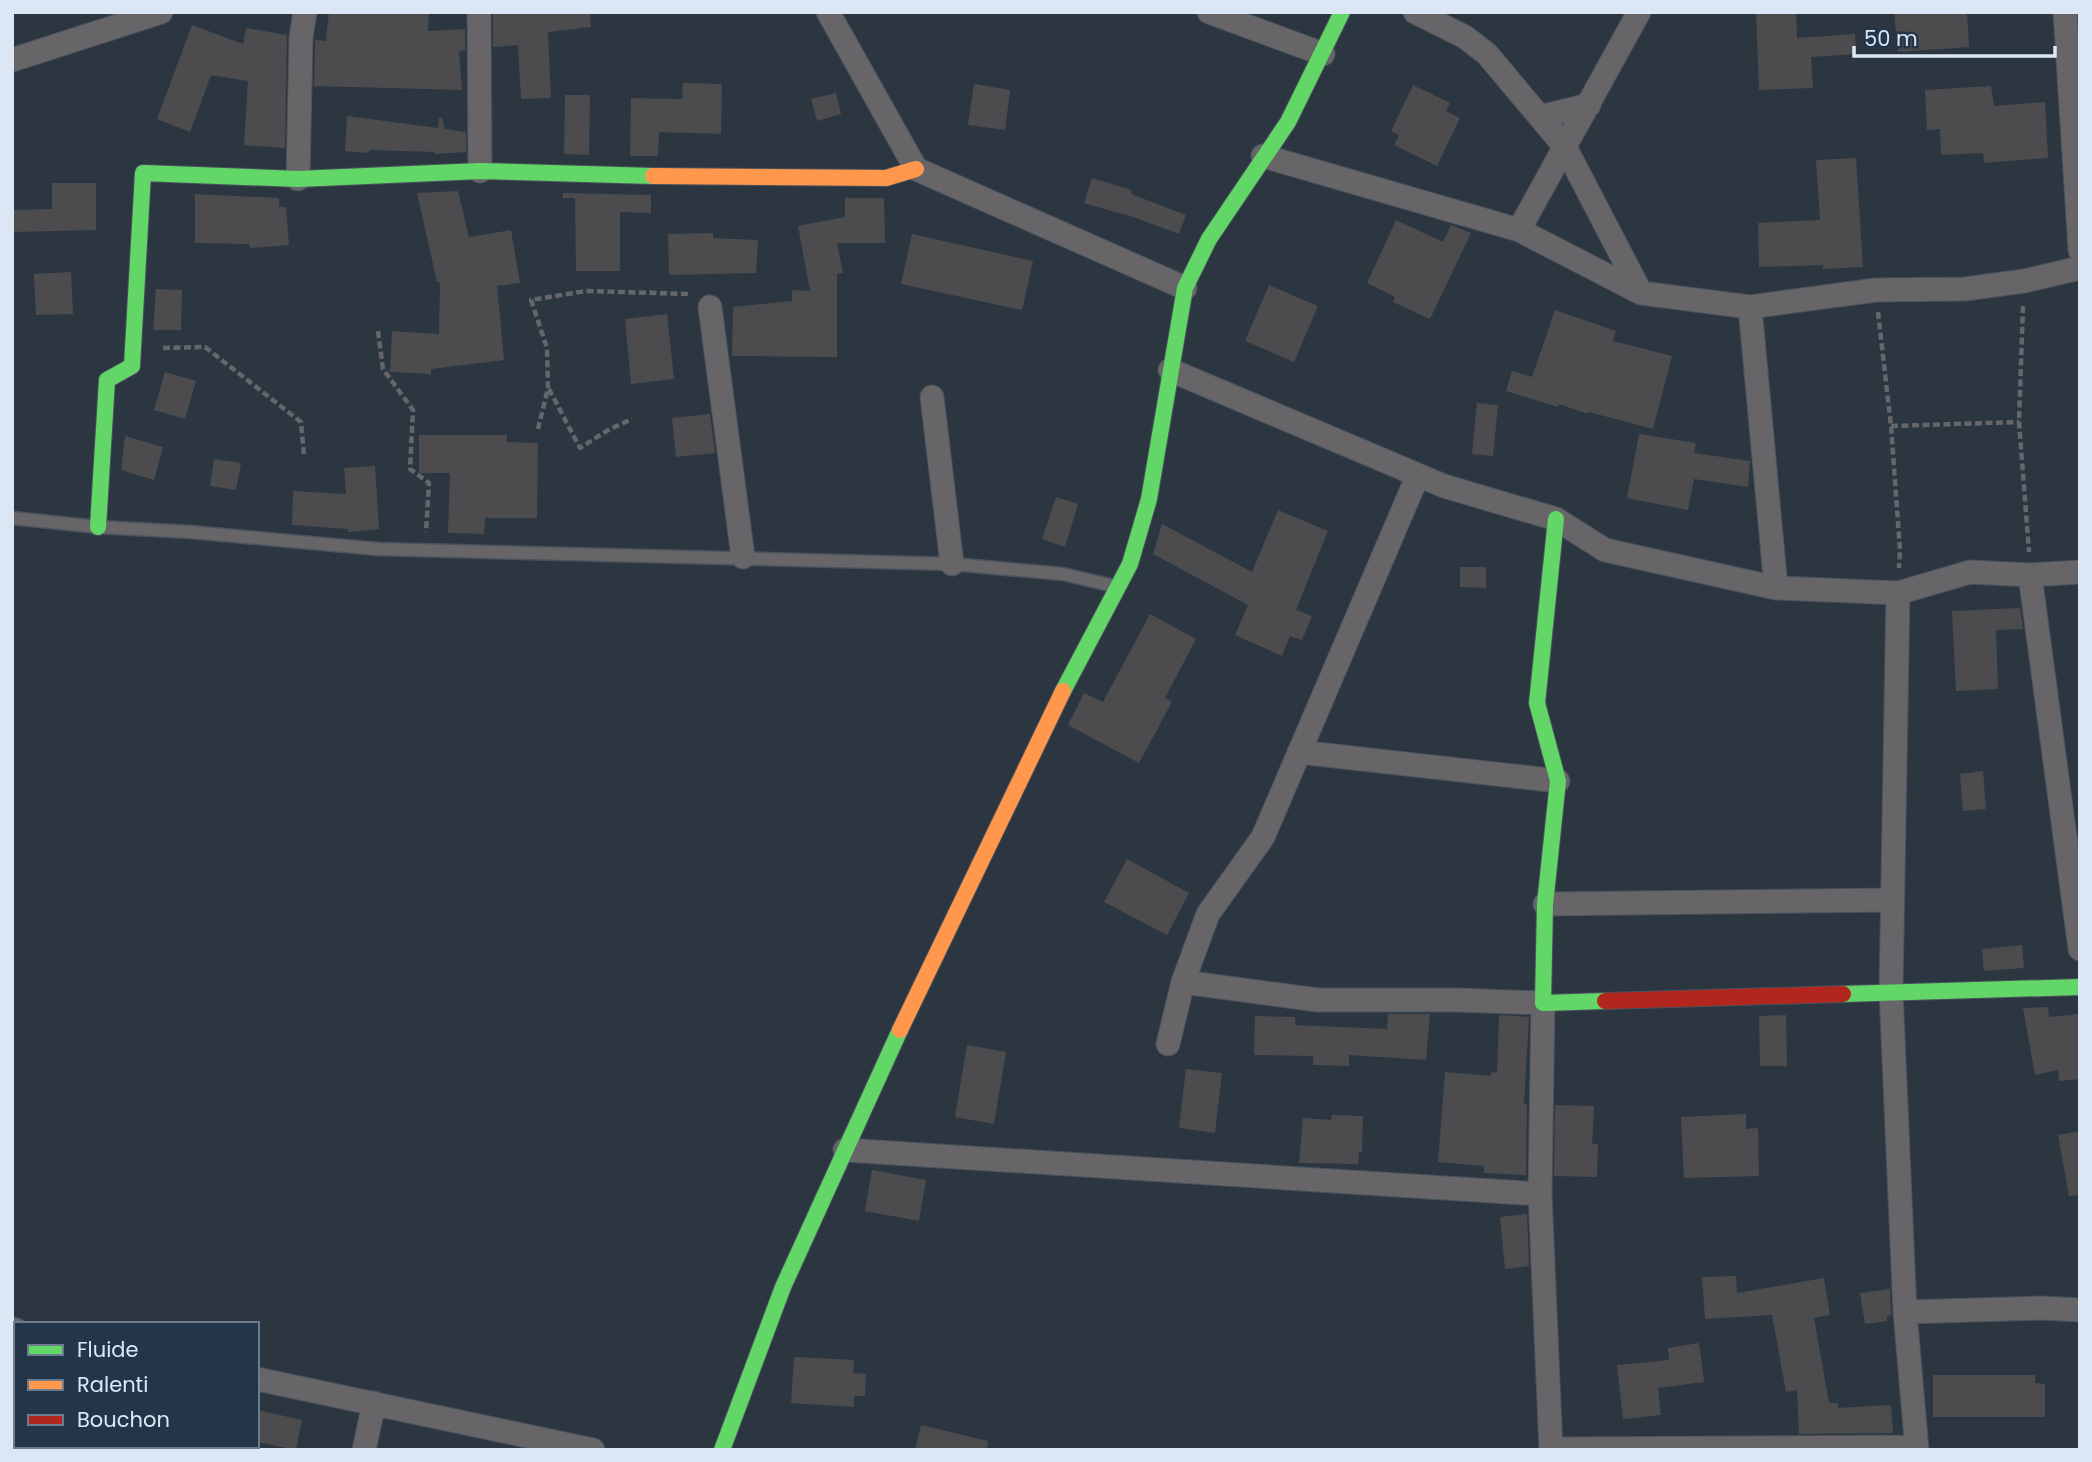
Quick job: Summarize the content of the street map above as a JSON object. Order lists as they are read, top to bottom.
{
  "legend": ["Fluide", "Ralenti", "Bouchon"],
  "scale_bar": "50 m"
}
